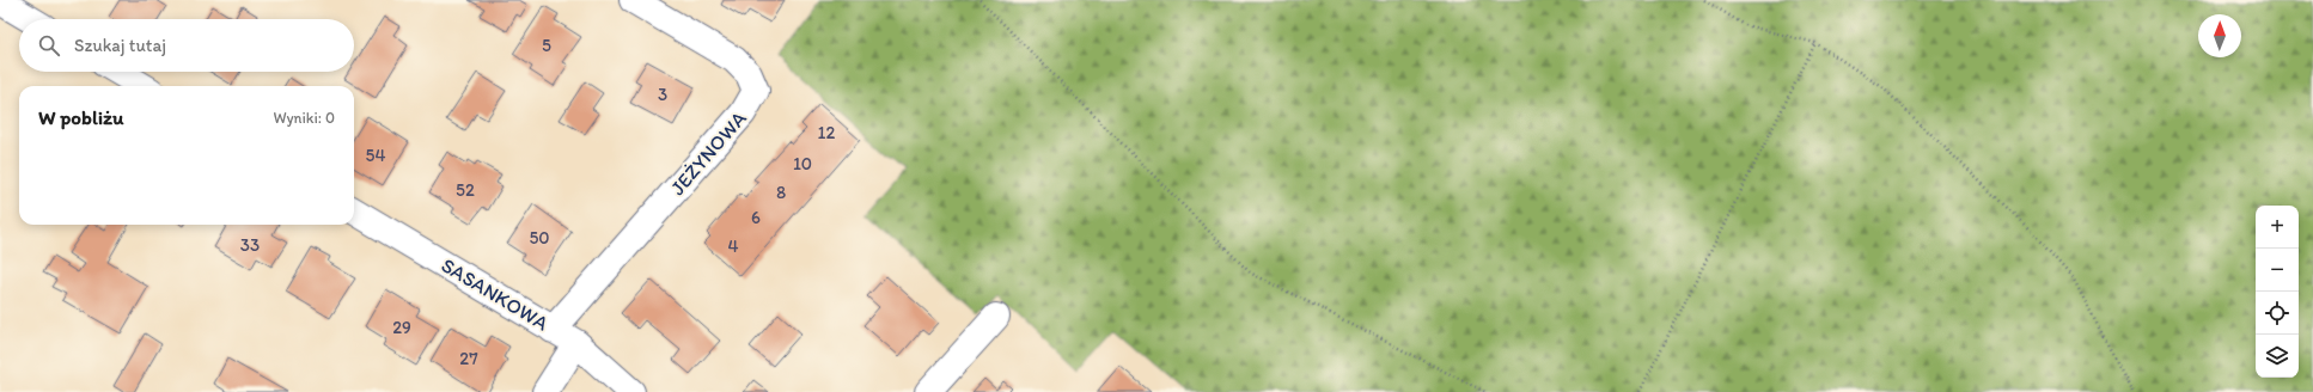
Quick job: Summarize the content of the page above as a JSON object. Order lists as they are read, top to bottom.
{
  "streets": {
    "street": ["JEŻYNOWA", "SASANKOWA"]
  },
  "crossings": [
    ["JEŻYNOWA", "SASANKOWA"]
  ],
  "house_numbers": [
    "5",
    "3",
    "12",
    "54",
    "10",
    "52",
    "8",
    "6",
    "50",
    "33",
    "4",
    "29",
    "27"
  ],
  "north": "top",
  "page": {
    "search": "Szukaj tutaj",
    "heading": ["W pobliżu", "Wyniki: 0"],
    "map_buttons": ["+", "−"]
  }
}
